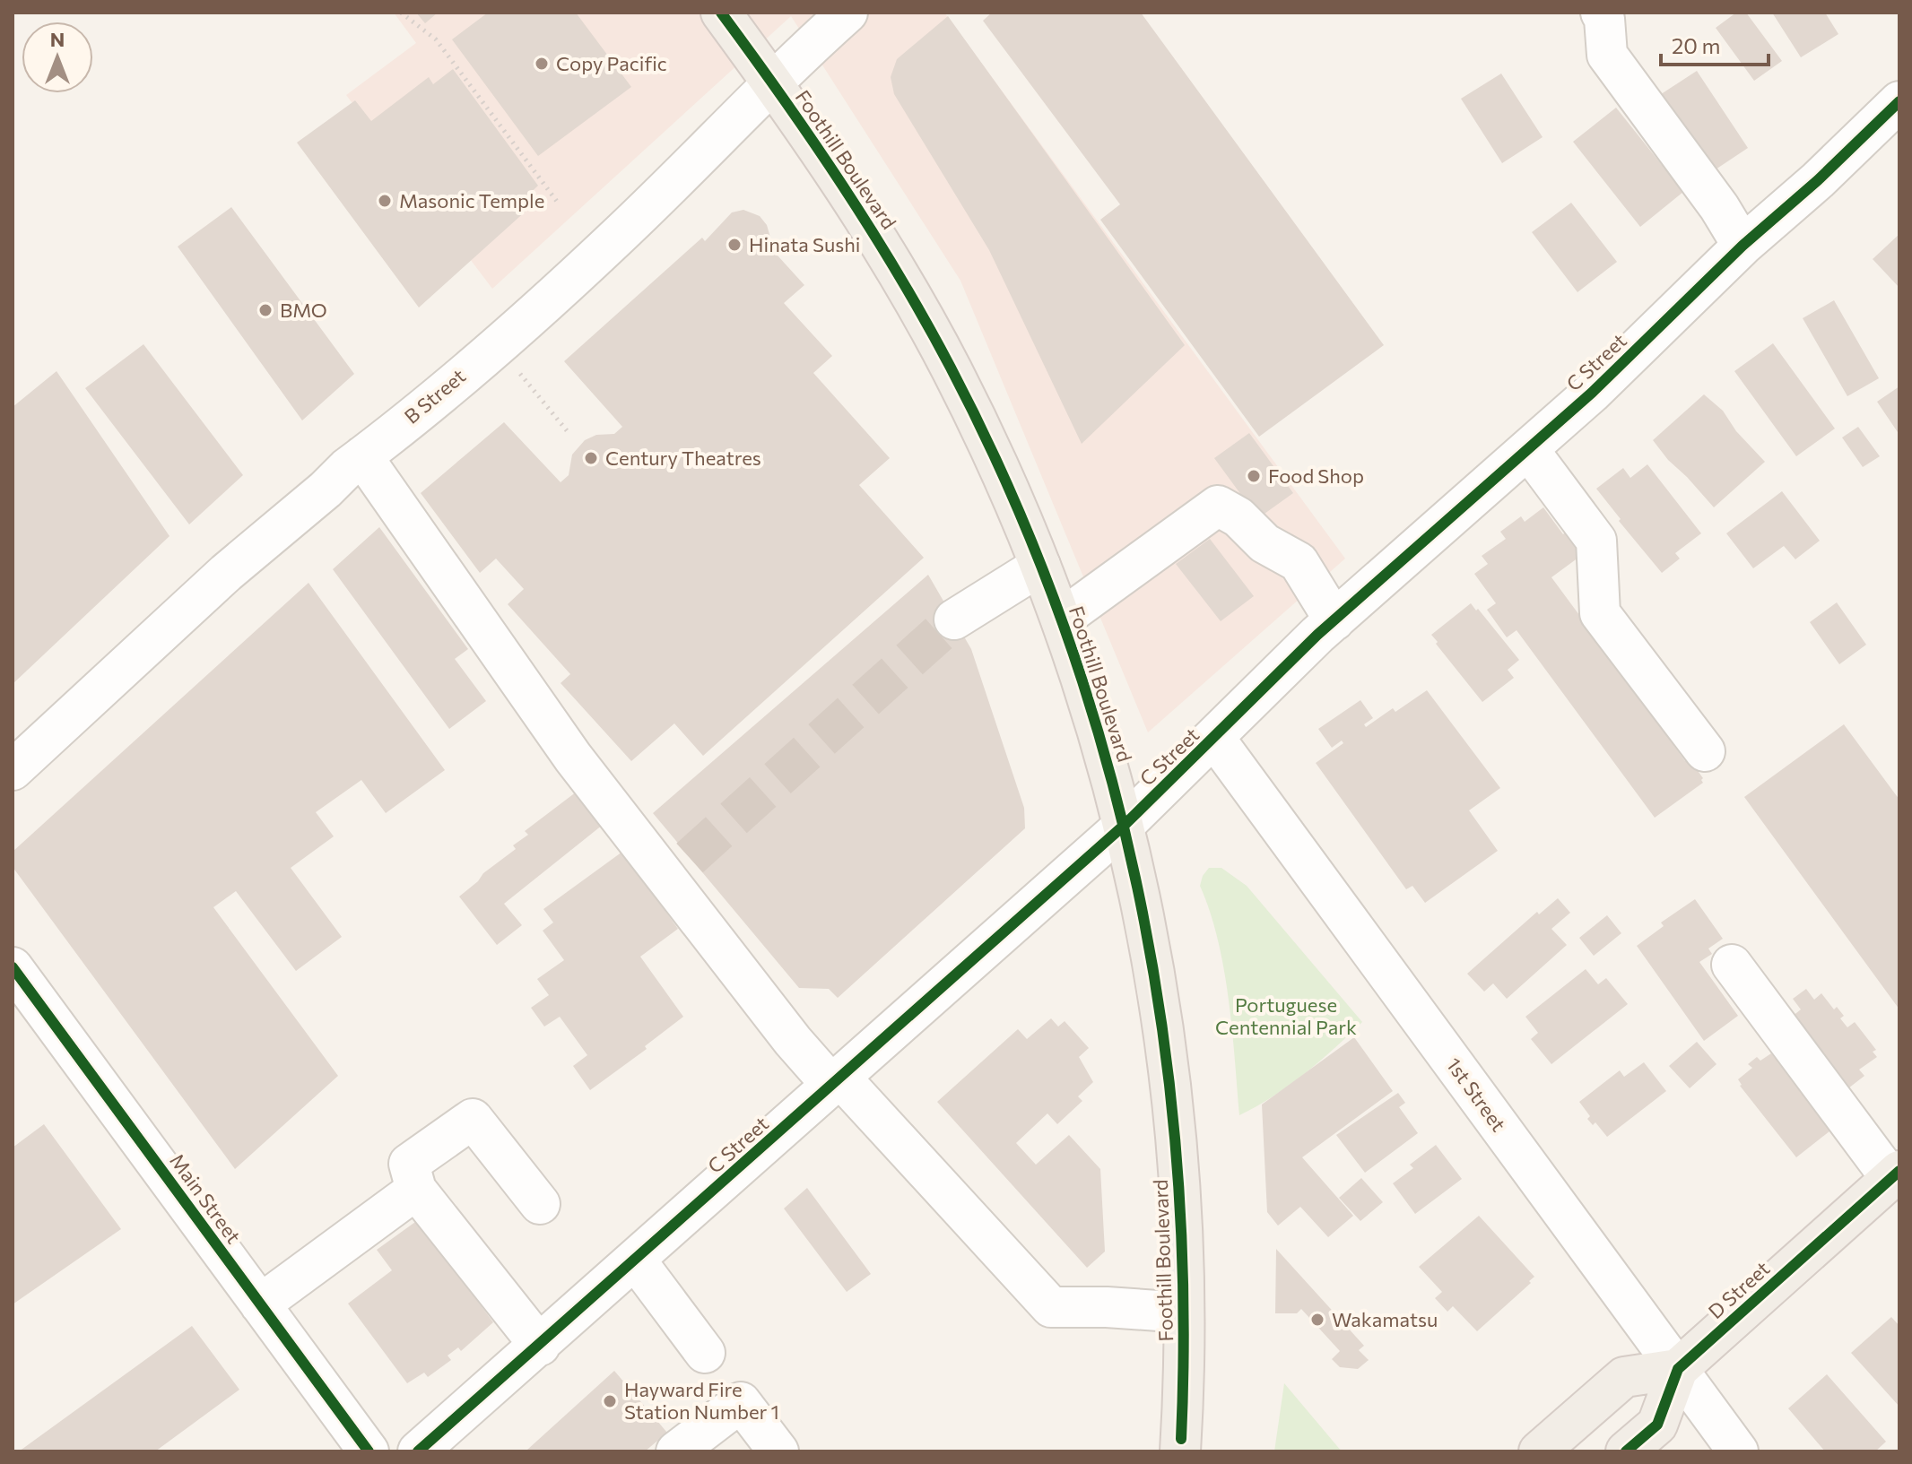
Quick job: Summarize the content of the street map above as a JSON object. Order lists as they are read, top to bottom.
{
  "streets": {
    "main road": ["Foothill Boulevard", "D Street"],
    "street": [
      "C Street",
      "B Street",
      "1st Street",
      "Main Street"
    ]
  },
  "crossings": [
    ["Foothill Boulevard", "C Street"],
    ["Foothill Boulevard", "B Street"],
    ["C Street", "1st Street"],
    ["1st Street", "D Street"]
  ],
  "parks": ["Portuguese Centennial Park"],
  "places": [
    "Copy Pacific",
    "Masonic Temple",
    "Hinata Sushi",
    "BMO",
    "Century Theatres",
    "Food Shop",
    "Wakamatsu",
    "Hayward Fire Station Number 1"
  ],
  "scale_bar": "20 m",
  "north": "top"
}
